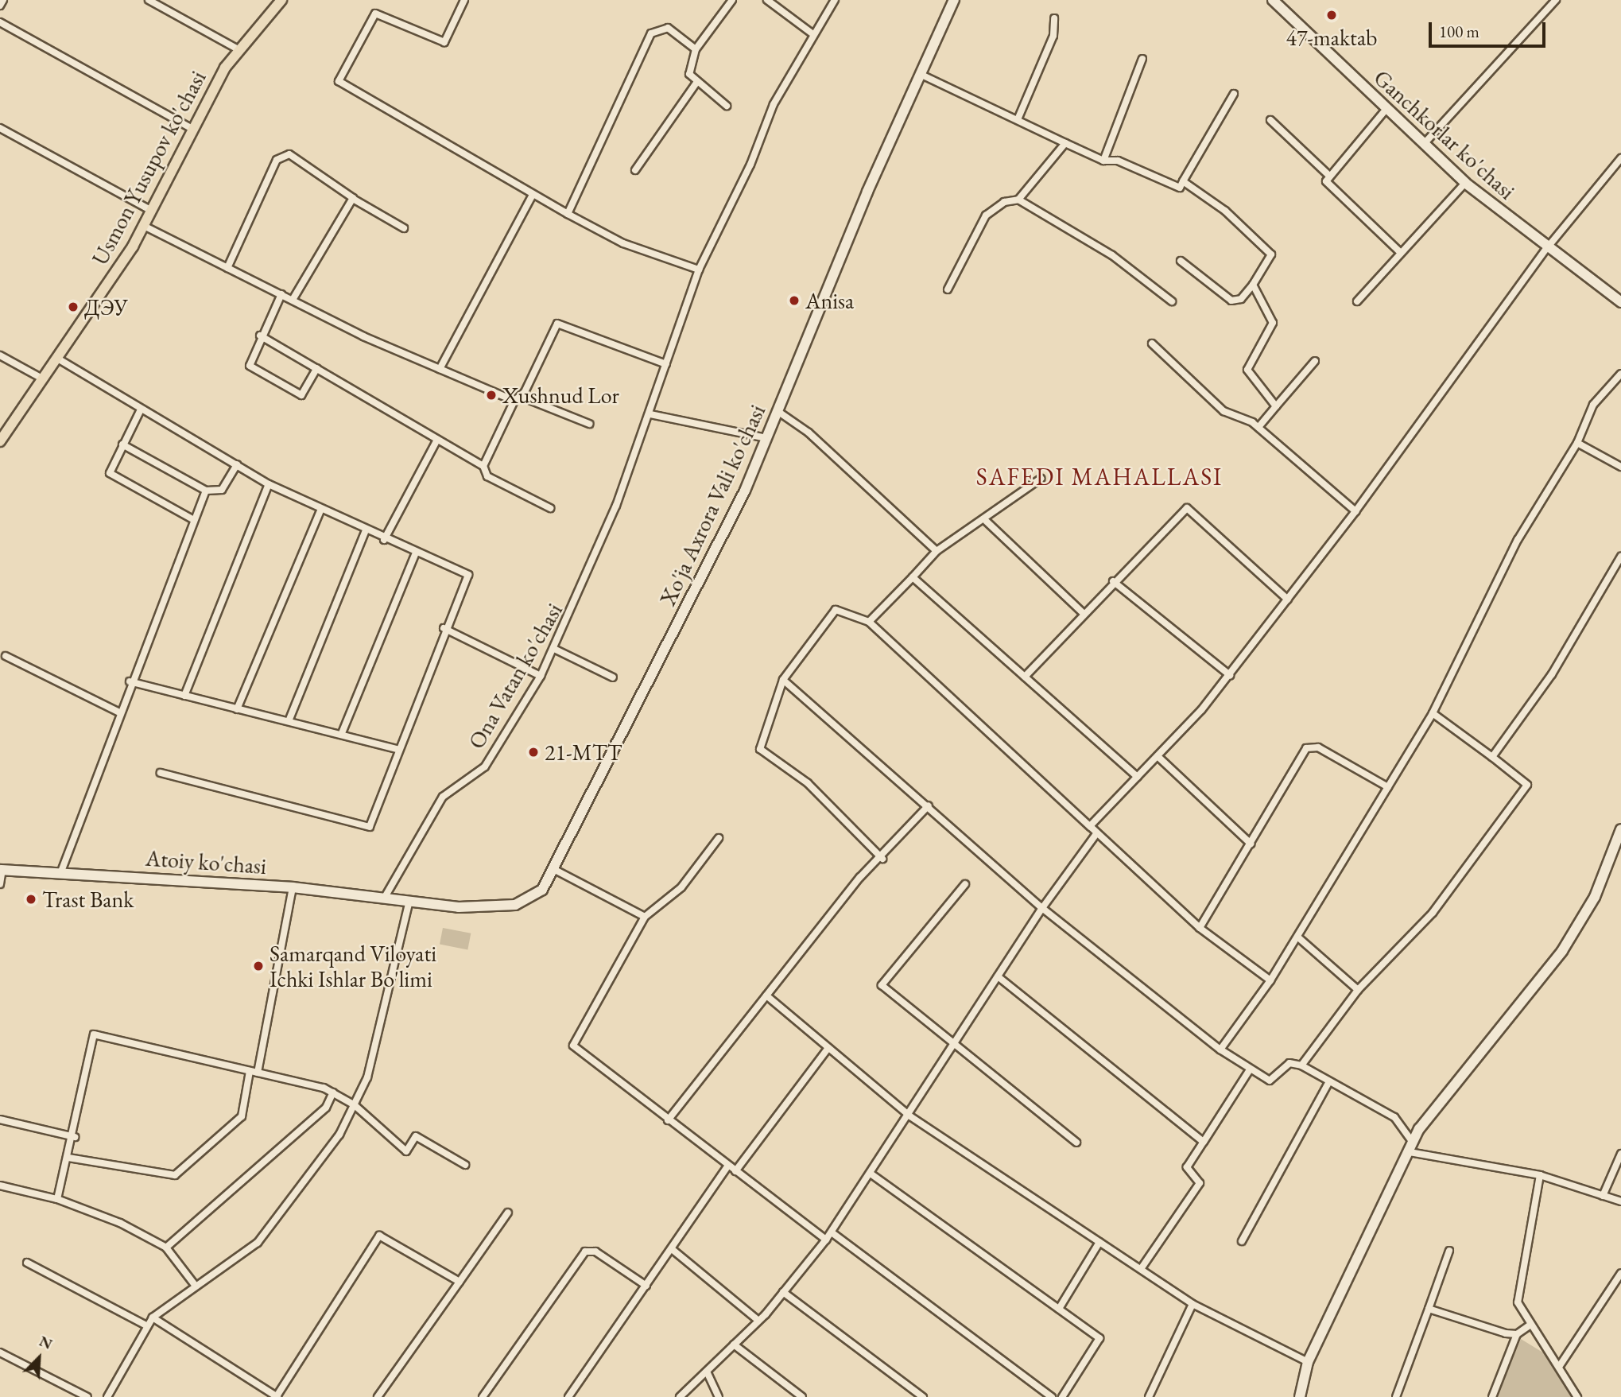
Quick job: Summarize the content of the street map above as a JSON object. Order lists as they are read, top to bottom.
{
  "streets": {
    "main road": ["Usmon Yusupov ko'chasi"],
    "street": [
      "Ganchkorlar ko'chasi",
      "Xo'ja Axrora Vali ko'chasi",
      "Ona Vatan ko'chasi",
      "Atoiy ko'chasi"
    ]
  },
  "crossings": [
    ["Xo'ja Axrora Vali ko'chasi", "Atoiy ko'chasi"],
    ["Ona Vatan ko'chasi", "Atoiy ko'chasi"]
  ],
  "districts": ["SAFEDI MAHALLASI"],
  "places": [
    "47-maktab",
    "Anisa",
    "ДЭУ",
    "Xushnud Lor",
    "21-MTT",
    "Trast Bank",
    "Samarqand Viloyati Ichki Ishlar Bo'limi"
  ],
  "scale_bar": "100 m",
  "north": "top right"
}
